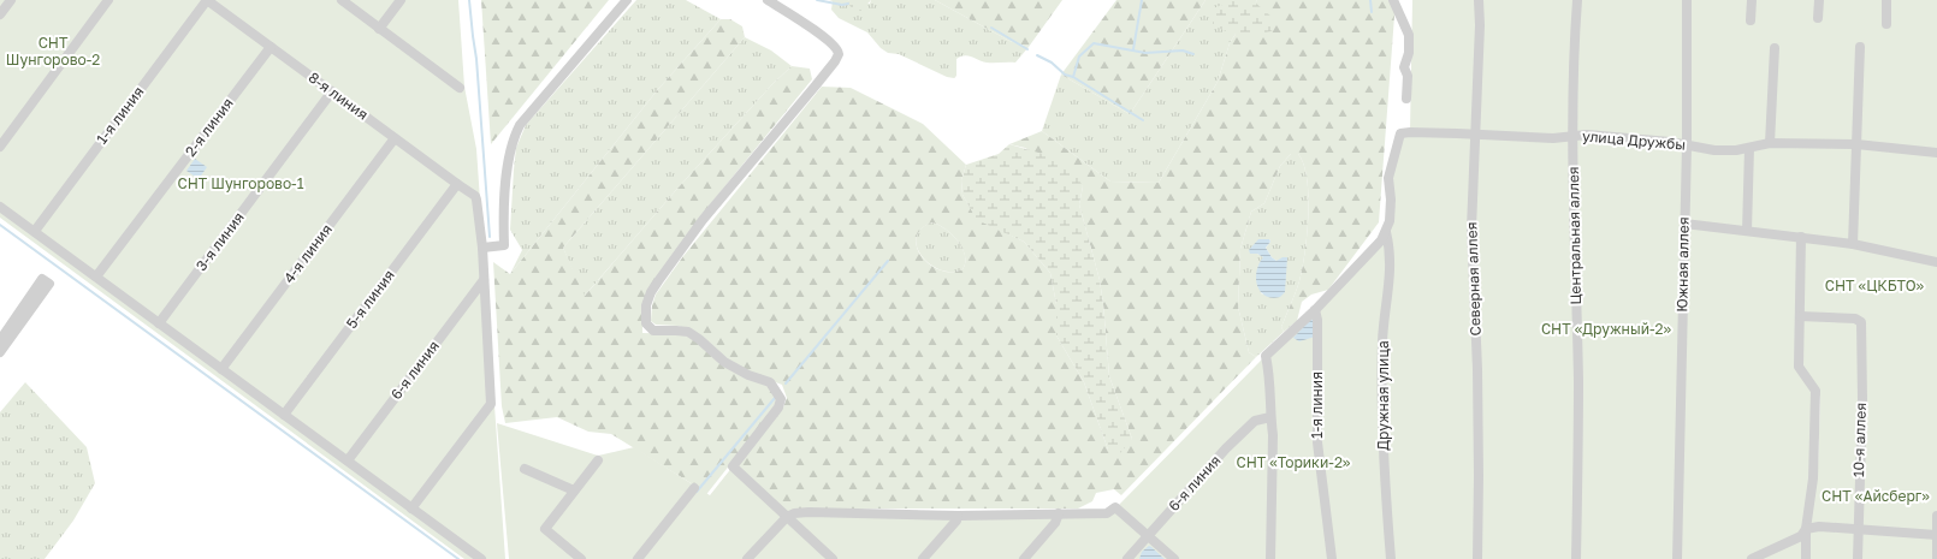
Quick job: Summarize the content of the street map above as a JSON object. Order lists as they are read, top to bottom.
{
  "streets": {
    "street": [
      "8-я линия",
      "1-я линия",
      "2-я линия",
      "улица Дружбы",
      "Центральная аллея",
      "3-я линия",
      "4-я линия",
      "Южная аллея",
      "Северная аллея",
      "5-я линия",
      "6-я линия",
      "Дружная улица",
      "10-я аллея"
    ]
  },
  "crossings": [
    ["8-я линия", "1-я линия"],
    ["8-я линия", "2-я линия"],
    ["8-я линия", "3-я линия"],
    ["8-я линия", "4-я линия"],
    ["8-я линия", "5-я линия"],
    ["улица Дружбы", "Центральная аллея"],
    ["улица Дружбы", "Южная аллея"],
    ["улица Дружбы", "Северная аллея"],
    ["улица Дружбы", "Дружная улица"]
  ],
  "parks": [
    "СНТ Шунгорово-2",
    "СНТ Шунгорово-1",
    "СНТ «ЦКБТО»",
    "СНТ «Дружный-2»",
    "СНТ «Торики-2»",
    "СНТ «Айсберг»"
  ]
}
